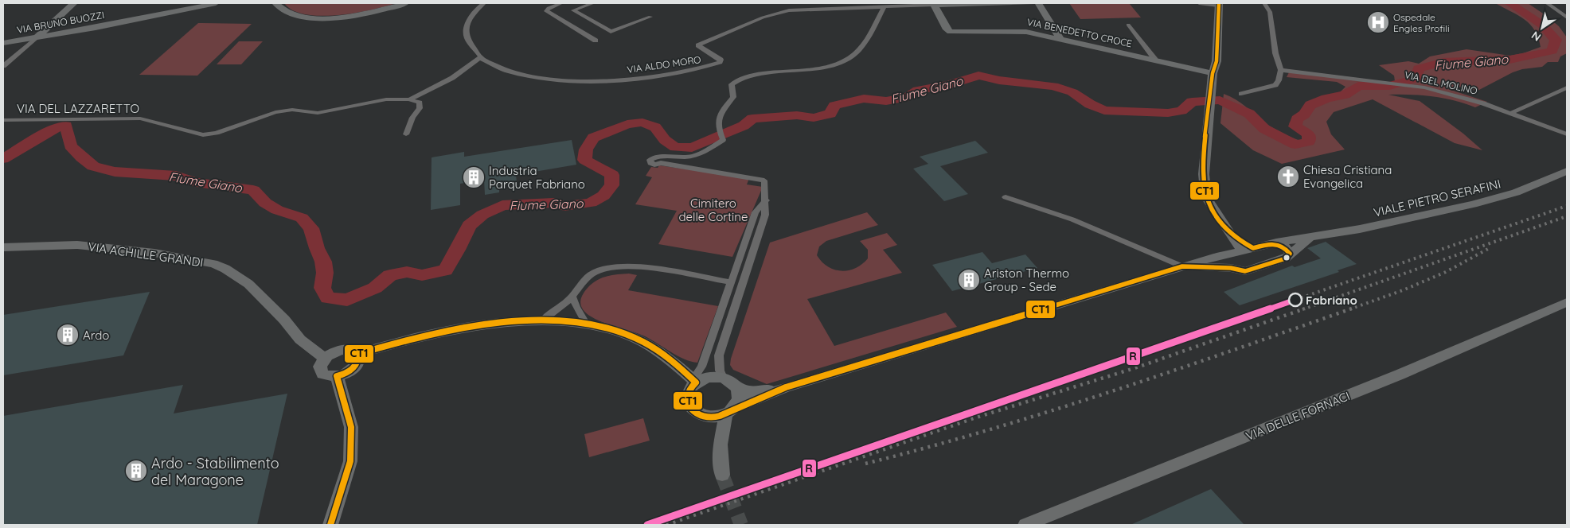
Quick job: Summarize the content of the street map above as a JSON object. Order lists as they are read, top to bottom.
{
  "streets": {
    "street": [
      "VIA BRUNO BUOZZI",
      "VIA BENEDETTO CROCE",
      "VIA ALDO MORO",
      "VIA DEL MOLINO",
      "VIA DEL LAZZARETTO",
      "VIALE PIETRO SERAFINI",
      "VIA ACHILLE GRANDI",
      "VIA DELLE FORNACI"
    ]
  },
  "crossings": [
    ["VIA BENEDETTO CROCE", "VIA ALDO MORO"]
  ],
  "water": ["Fiume Giano"],
  "parks": ["Cimitero delle Cortine"],
  "places": {
    "hospital": ["Ospedale Engles Profili"],
    "church": ["Chiesa Cristiana Evangelica"],
    "building": [
      "Industria Parquet Fabriano",
      "Ariston Thermo Group - Sede",
      "Ardo",
      "Ardo - Stabilimento del Maragone"
    ],
    "other": ["Fabriano"]
  },
  "lines": ["transit line CT1", "transit line R"],
  "north": "bottom left"
}
